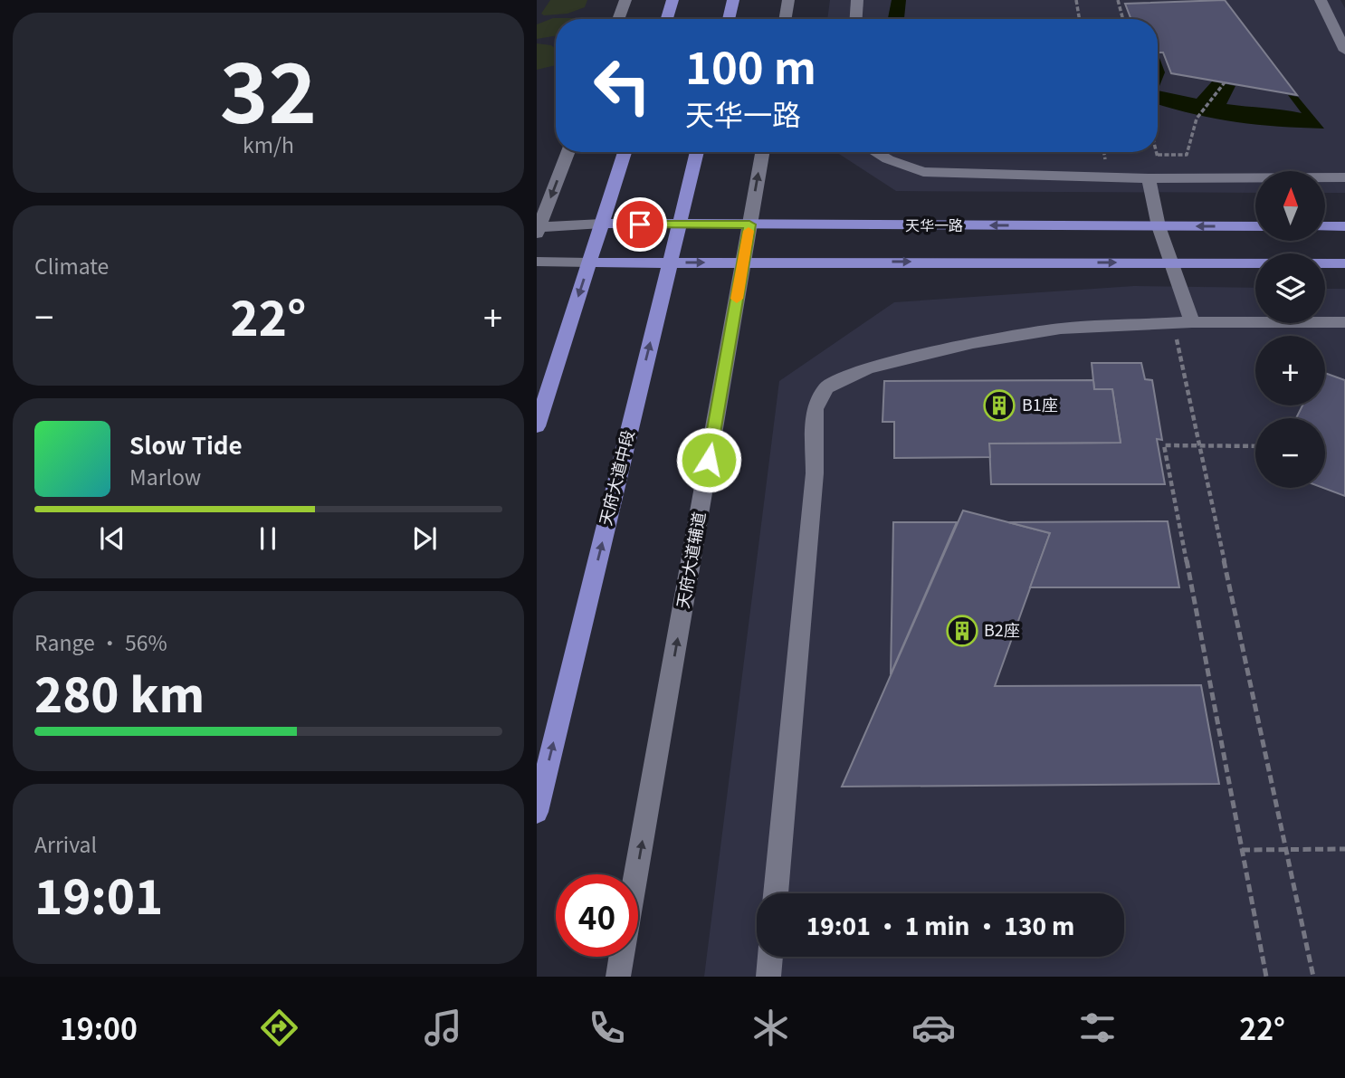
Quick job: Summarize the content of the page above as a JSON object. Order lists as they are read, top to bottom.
{
  "streets": {
    "main road": ["天华一路", "天府大道中段"],
    "street": ["天府大道辅道"]
  },
  "crossings": [
    ["天华一路", "天府大道中段"],
    ["天华一路", "天府大道辅道"]
  ],
  "one_way": ["天府大道辅道"],
  "places": {
    "building": ["B1座", "B2座"]
  },
  "north": "top",
  "page": {
    "tile": [
      ["32", "km/h"],
      "Climate",
      ["Range · 56%", "280 km"],
      ["Arrival", "19:01"]
    ],
    "turn": ["100 m", "天华一路"],
    "map_buttons": ["+", "−"],
    "heat": ["−", "22°", "+"],
    "song": ["Slow Tide", "Marlow"],
    "limit": "40",
    "trip": "19:01 · 1 min · 130 m",
    "tabs": ["19:00", "22°"]
  }
}
